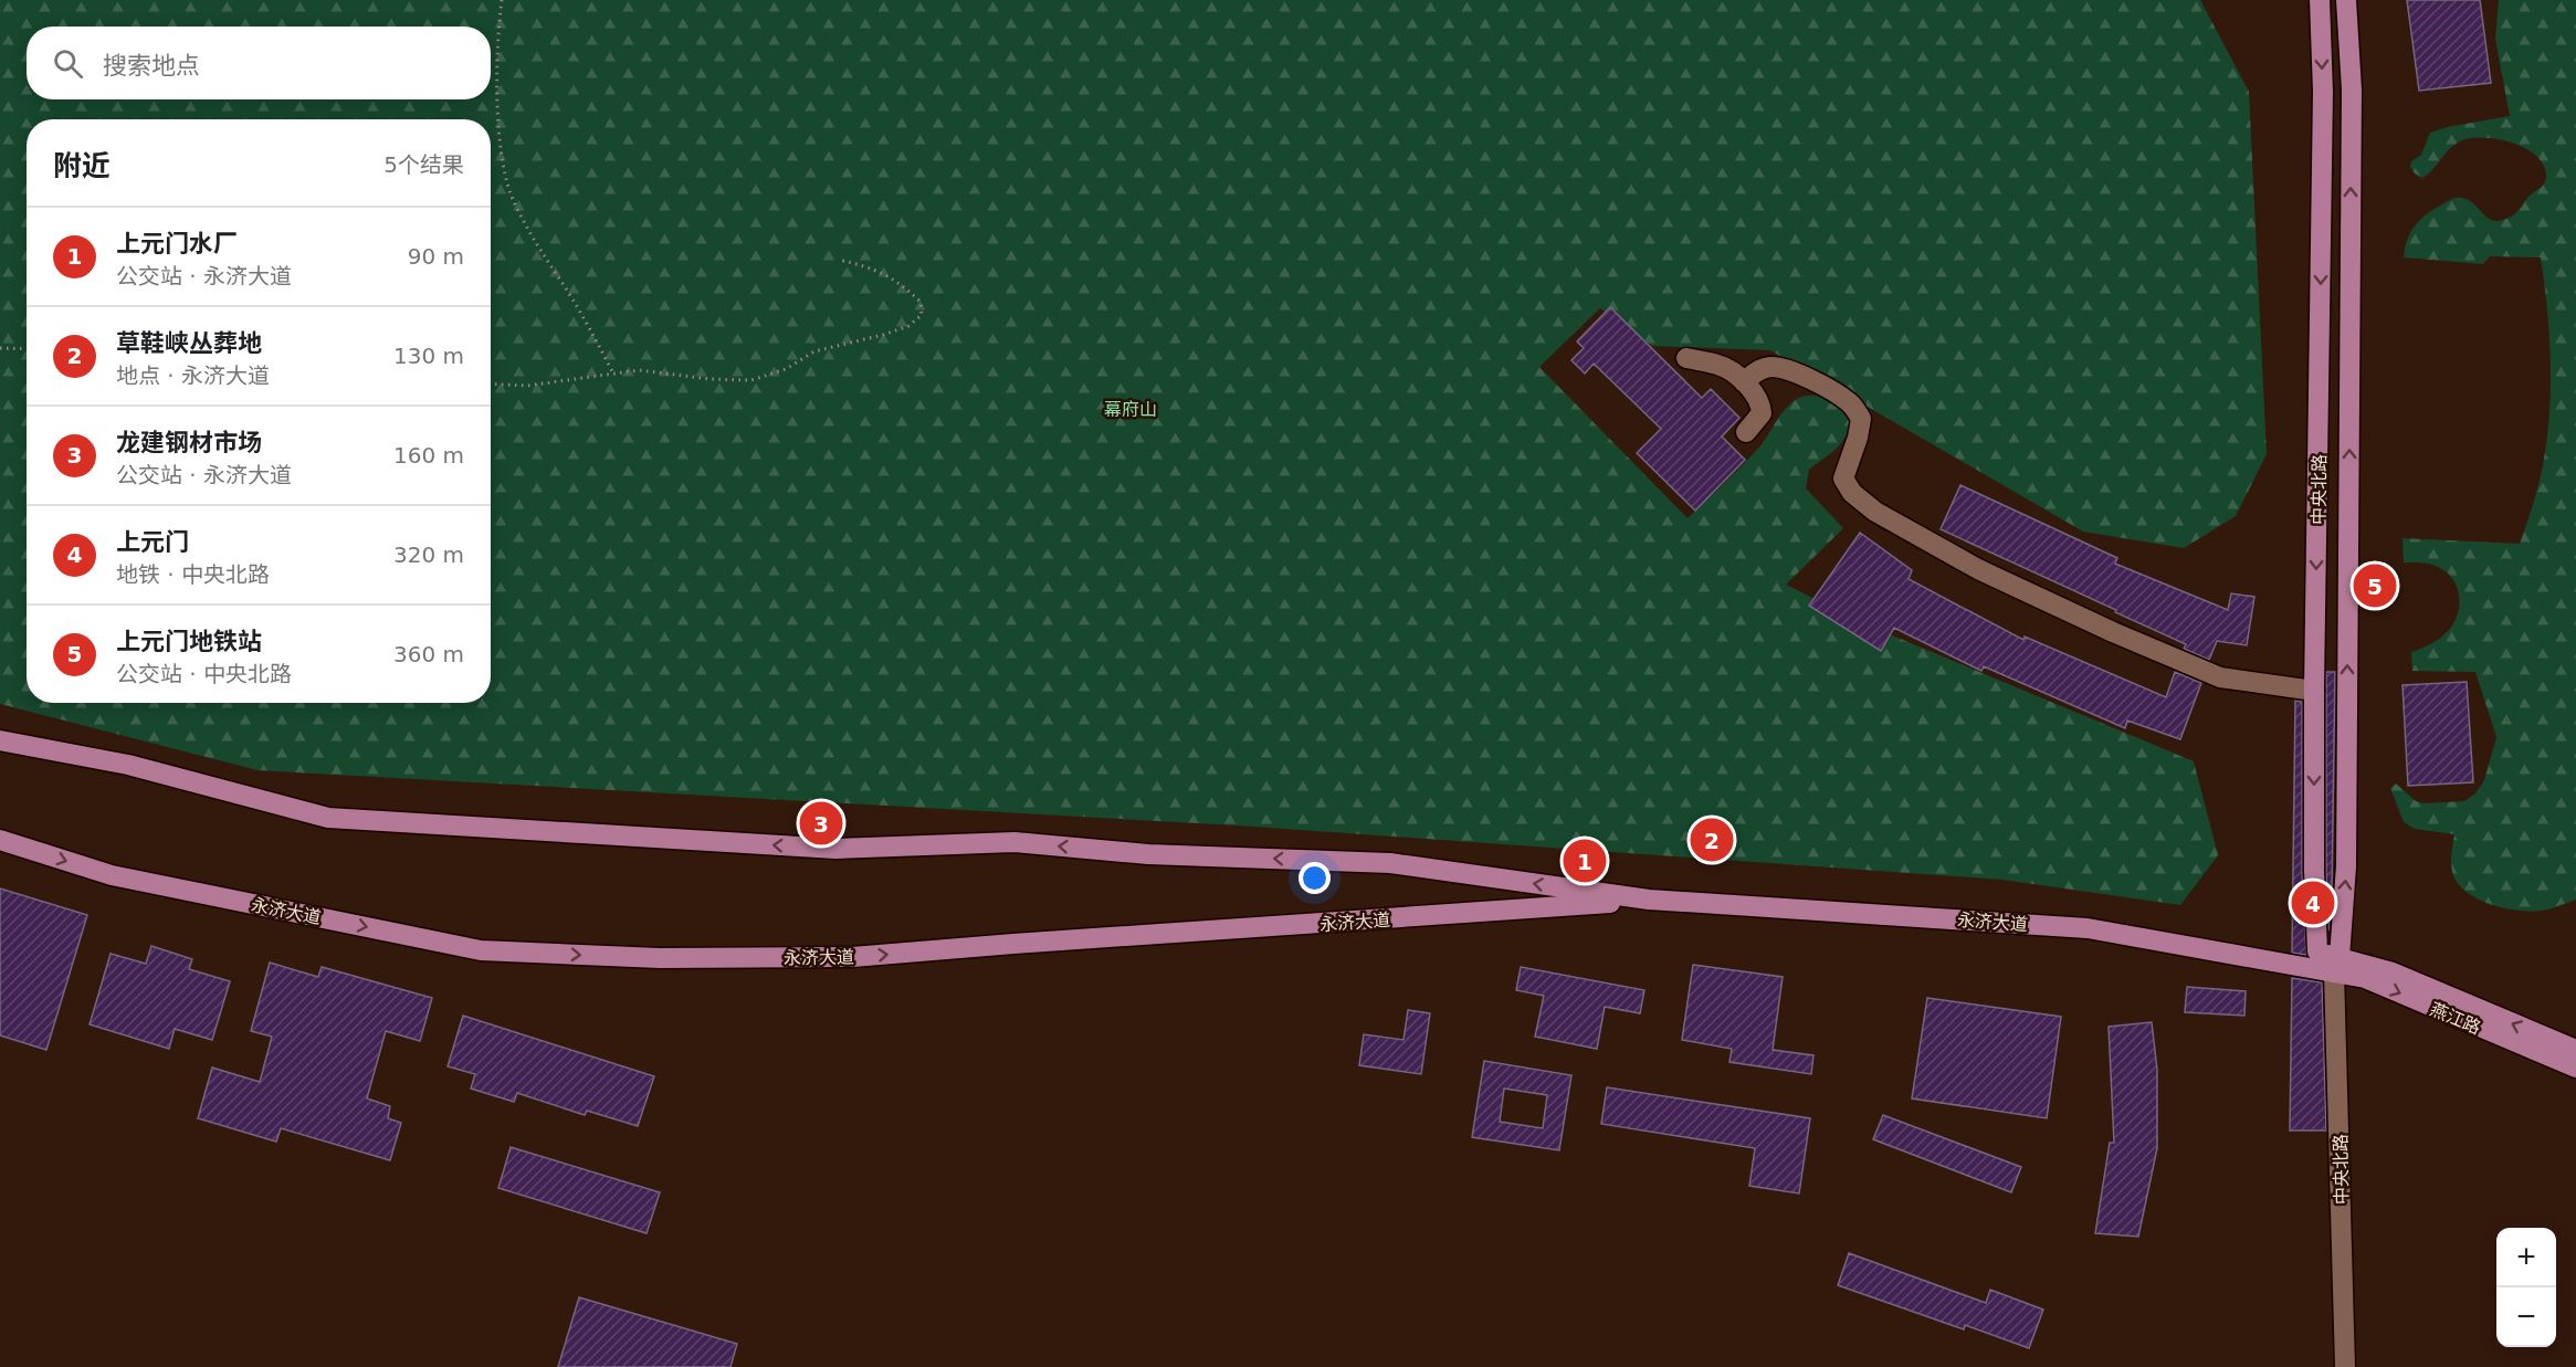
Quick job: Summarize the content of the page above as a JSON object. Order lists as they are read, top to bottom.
{
  "streets": {
    "main road": ["中央北路", "永济大道", "燕江路"]
  },
  "crossings": [
    ["中央北路", "永济大道"],
    ["中央北路", "燕江路"],
    ["永济大道", "燕江路"]
  ],
  "parks": ["幕府山"],
  "page": {
    "search": "搜索地点",
    "heading": ["附近", "5个结果"],
    "list": [
      {
        "mark": "1",
        "name": "上元门水厂",
        "note": "公交站 · 永济大道",
        "value": "90 m"
      },
      {
        "mark": "2",
        "name": "草鞋峡丛葬地",
        "note": "地点 · 永济大道",
        "value": "130 m"
      },
      {
        "mark": "3",
        "name": "龙建钢材市场",
        "note": "公交站 · 永济大道",
        "value": "160 m"
      },
      {
        "mark": "4",
        "name": "上元门",
        "note": "地铁 · 中央北路",
        "value": "320 m"
      },
      {
        "mark": "5",
        "name": "上元门地铁站",
        "note": "公交站 · 中央北路",
        "value": "360 m"
      }
    ],
    "pins": [
      "5",
      "3",
      "2",
      "1",
      "4"
    ],
    "map_buttons": ["+", "−"]
  }
}
